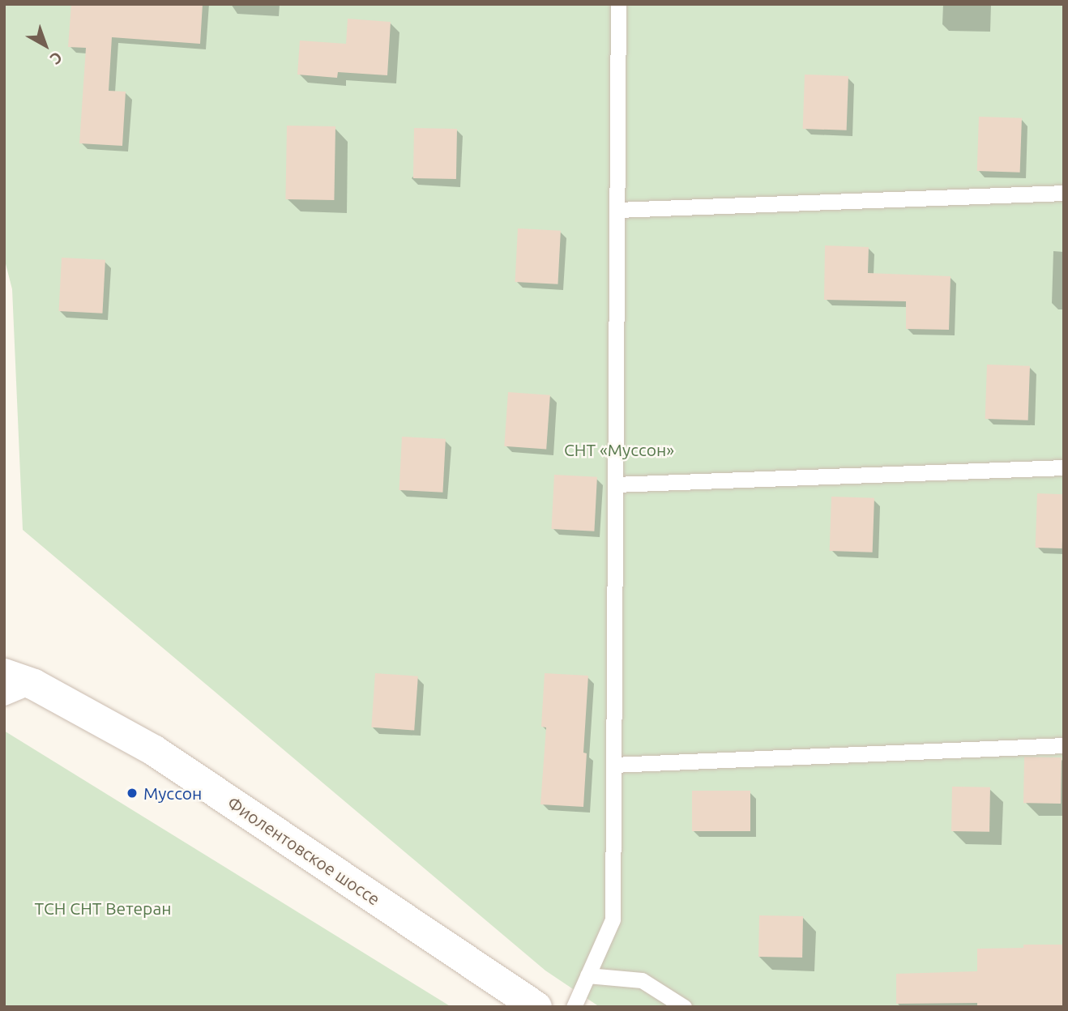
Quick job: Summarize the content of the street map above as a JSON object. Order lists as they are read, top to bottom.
{
  "streets": {
    "main road": ["Фиолентовское шоссе"]
  },
  "parks": ["СНТ «Муссон»", "ТСН СНТ Ветеран"],
  "places": ["Муссон"],
  "north": "bottom right"
}
